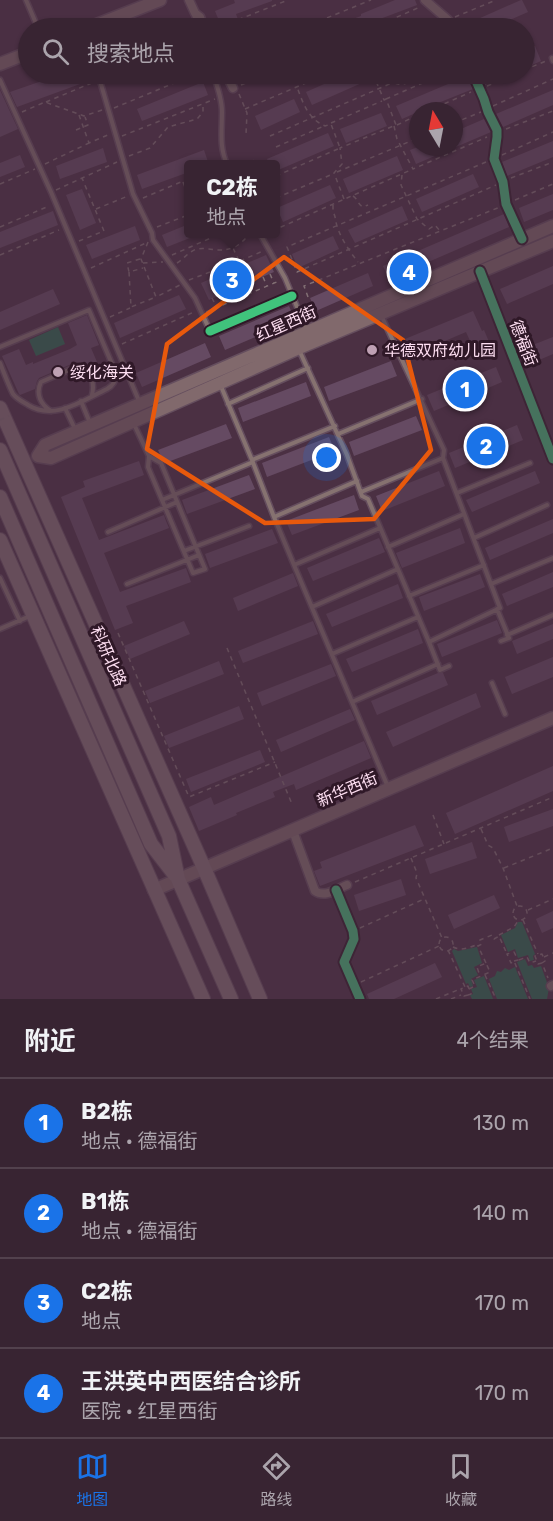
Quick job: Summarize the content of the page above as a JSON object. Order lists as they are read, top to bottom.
{
  "streets": {
    "main road": ["红星西街", "科研北路", "新华西街"],
    "street": ["德福街"]
  },
  "crossings": [
    ["红星西街", "德福街"],
    ["红星西街", "科研北路"],
    ["科研北路", "新华西街"]
  ],
  "places": ["华德双府幼儿园", "绥化海关"],
  "north": "top",
  "page": {
    "search": "搜索地点",
    "popup": ["C2栋", "地点"],
    "pins": [
      "4",
      "3",
      "1",
      "2"
    ],
    "heading": ["附近", "4个结果"],
    "list": [
      {
        "mark": "1",
        "name": "B2栋",
        "note": "地点 · 德福街",
        "value": "130 m"
      },
      {
        "mark": "2",
        "name": "B1栋",
        "note": "地点 · 德福街",
        "value": "140 m"
      },
      {
        "mark": "3",
        "name": "C2栋",
        "note": "地点",
        "value": "170 m"
      },
      {
        "mark": "4",
        "name": "王洪英中西医结合诊所",
        "note": "医院 · 红星西街",
        "value": "170 m"
      }
    ],
    "nav": ["地图", "路线", "收藏"]
  }
}
